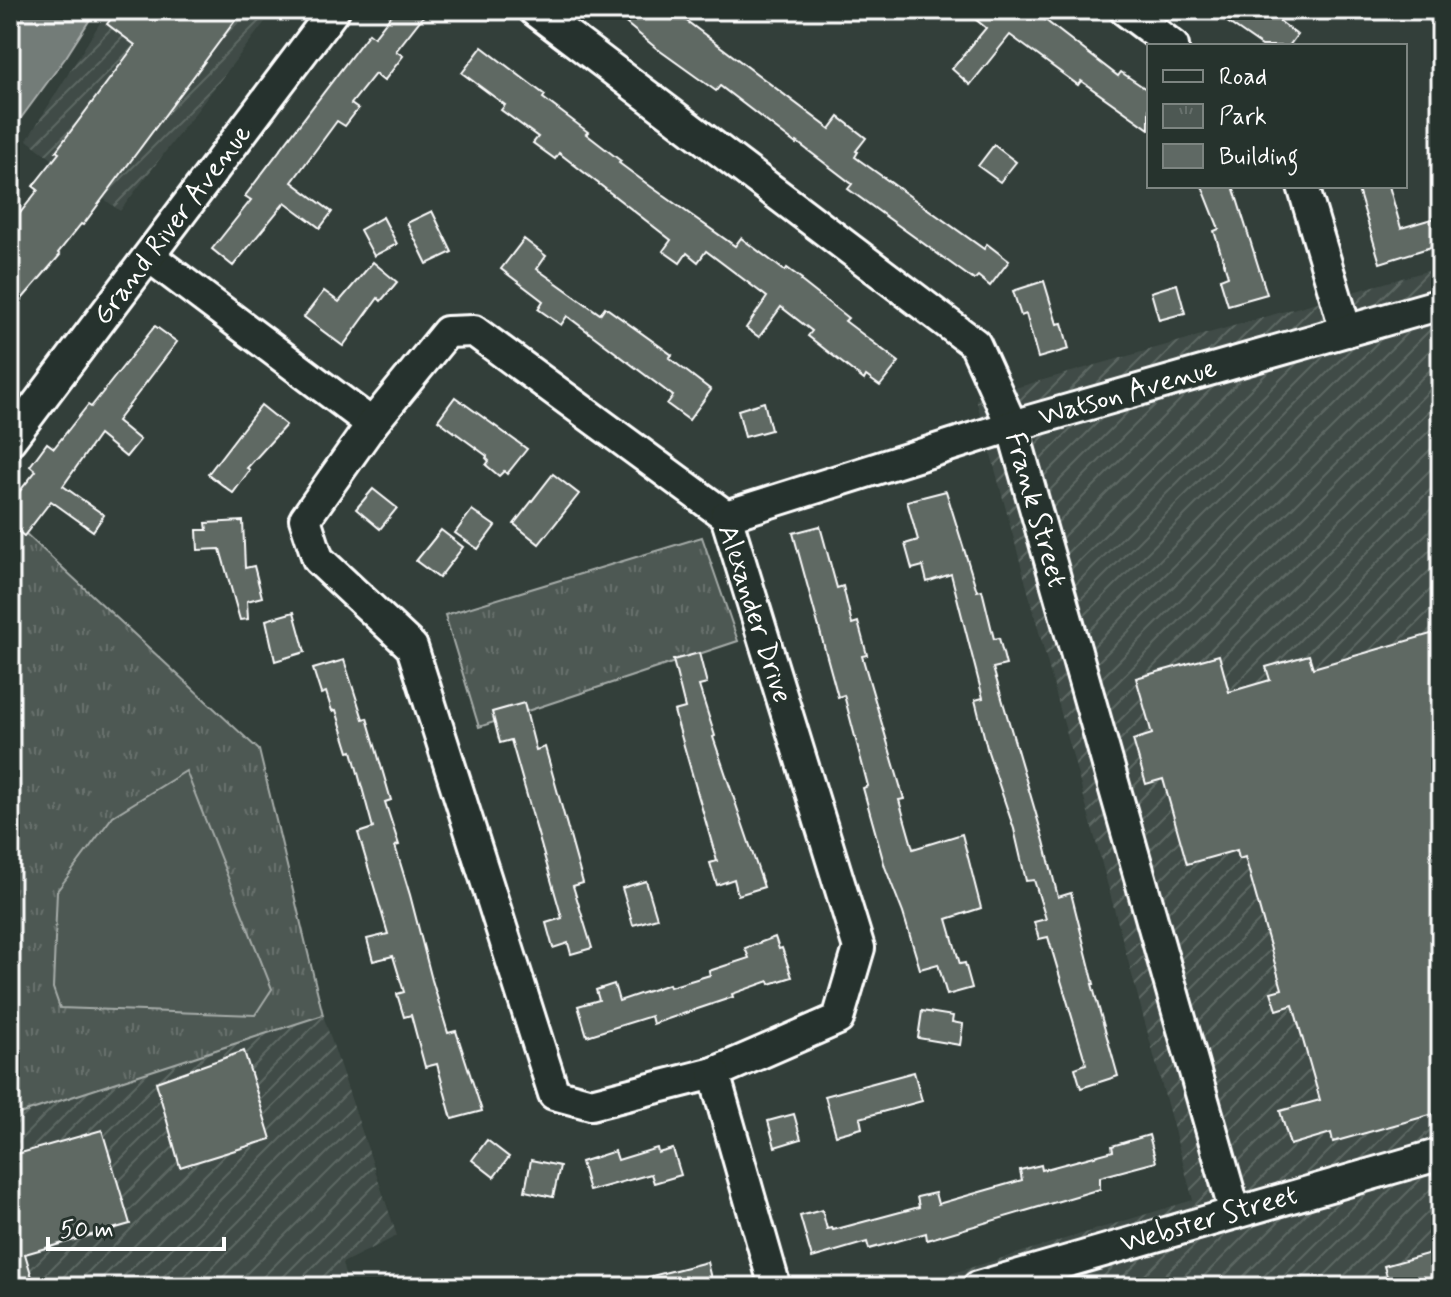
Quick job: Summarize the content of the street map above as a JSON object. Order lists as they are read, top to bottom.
{
  "streets": {
    "street": [
      "Grand River Avenue",
      "Watson Avenue",
      "Frank Street",
      "Alexander Drive",
      "Webster Street"
    ]
  },
  "crossings": [
    ["Watson Avenue", "Frank Street"],
    ["Watson Avenue", "Alexander Drive"],
    ["Frank Street", "Webster Street"]
  ],
  "legend": ["Road", "Park", "Building"],
  "scale_bar": "50 m"
}
